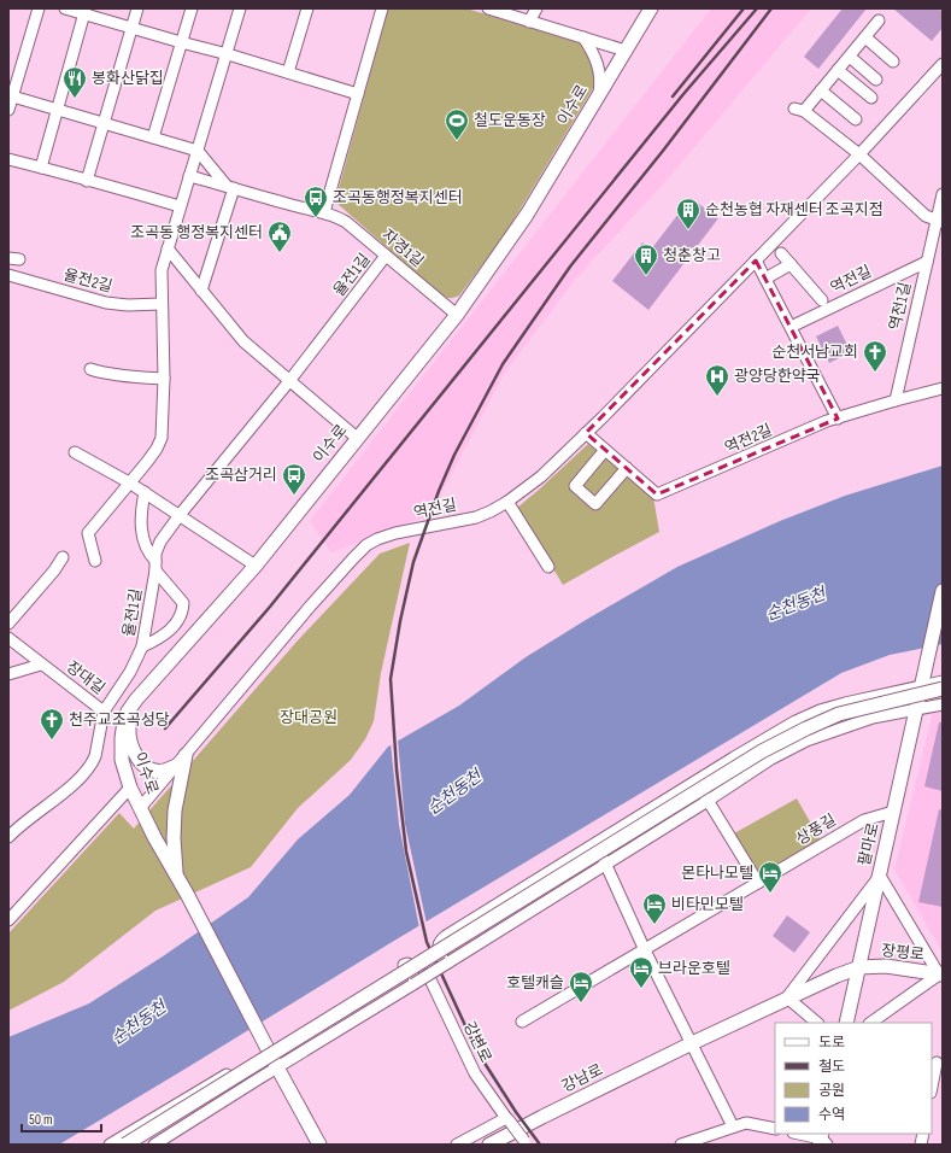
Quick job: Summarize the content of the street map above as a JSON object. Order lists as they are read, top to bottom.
{
  "streets": {
    "main road": [
      "이수로",
      "팔마로",
      "장평로",
      "강남로"
    ],
    "street": [
      "자경1길",
      "율전1길",
      "역전길",
      "율전2길",
      "역전1길",
      "역전2길",
      "장대길",
      "상풍길",
      "강변로"
    ]
  },
  "crossings": [
    ["이수로", "자경1길"],
    ["이수로", "역전길"],
    ["자경1길", "율전1길"],
    ["율전1길", "장대길"],
    ["역전길", "역전1길"],
    ["역전길", "역전2길"],
    ["역전1길", "역전2길"],
    ["상풍길", "팔마로"],
    ["팔마로", "장평로"],
    ["팔마로", "강남로"],
    ["장평로", "강남로"]
  ],
  "water": ["순천동천"],
  "parks": ["장대공원"],
  "places": {
    "restaurant": ["봉화산닭집"],
    "sports": ["철도운동장"],
    "bus stop": ["조곡동행정복지센터", "조곡삼거리"],
    "building": ["순천농협 자재센터 조곡지점", "청춘창고"],
    "public building": ["조곡동 행정복지센터"],
    "church": ["순천서남교회", "천주교조곡성당"],
    "hospital": ["광양당한약국"],
    "hotel": [
      "몬타나모텔",
      "비타민모텔",
      "브라운호텔",
      "호텔캐슬"
    ]
  },
  "legend": [
    "도로",
    "철도",
    "공원",
    "수역"
  ],
  "scale_bar": "50 m"
}
